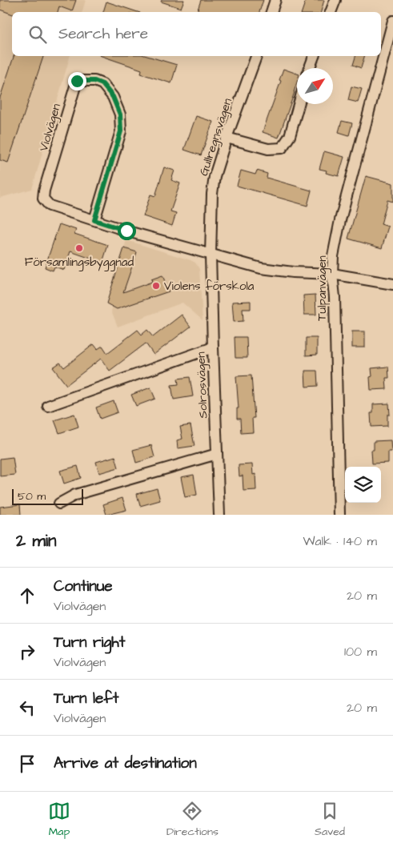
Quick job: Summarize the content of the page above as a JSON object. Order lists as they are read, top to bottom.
{
  "streets": {
    "street": [
      "Violvägen",
      "Gullregnsvägen",
      "Tulpanvägen",
      "Solrosvägen"
    ]
  },
  "crossings": [
    ["Violvägen", "Gullregnsvägen"],
    ["Violvägen", "Tulpanvägen"],
    ["Violvägen", "Solrosvägen"],
    ["Gullregnsvägen", "Solrosvägen"]
  ],
  "places": ["Församlingsbyggnad", "Violens förskola"],
  "scale_bar": "50 m",
  "north": "top right",
  "page": {
    "search": "Search here",
    "scale": "50 m",
    "heading": ["2 min", "Walk · 140 m"],
    "list": [
      ["Continue", "Violvägen", "20 m"],
      ["Turn right", "Violvägen", "100 m"],
      ["Turn left", "Violvägen", "20 m"],
      "Arrive at destination"
    ],
    "nav": ["Map", "Directions", "Saved"]
  }
}
